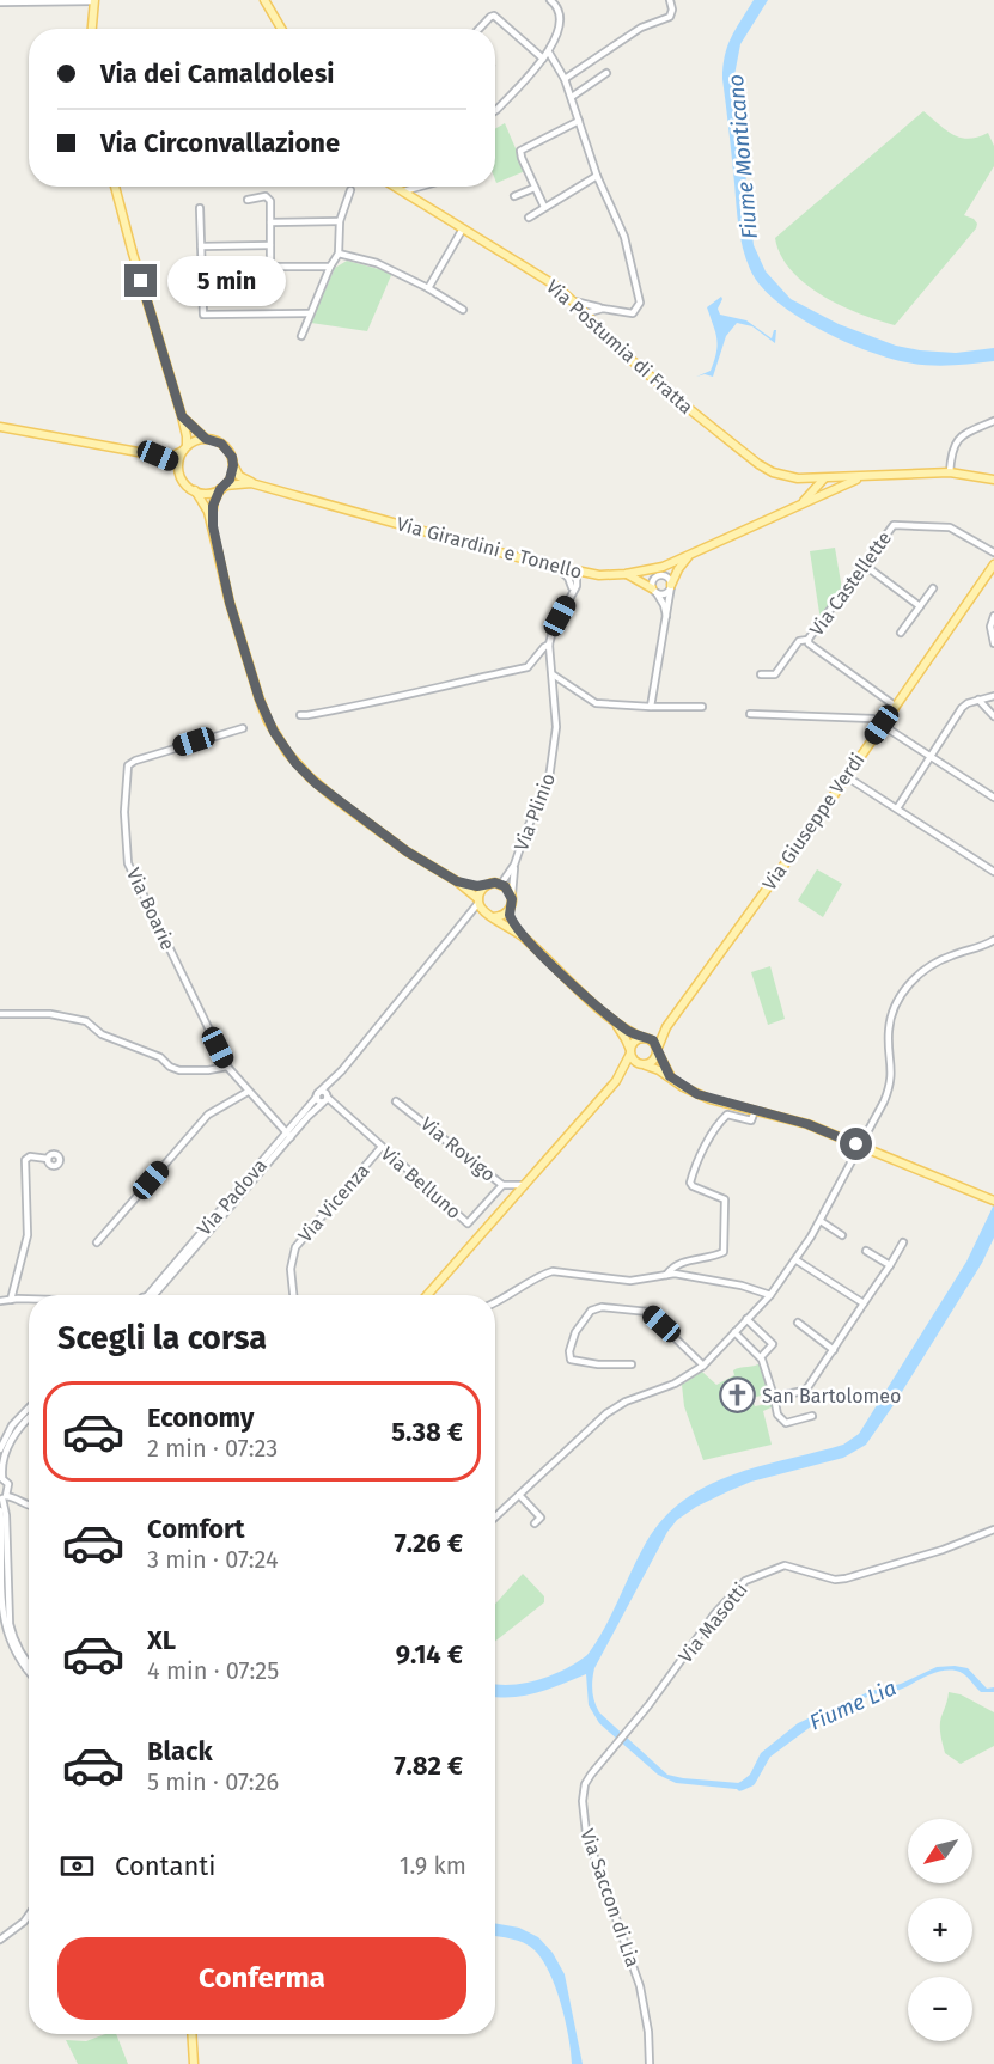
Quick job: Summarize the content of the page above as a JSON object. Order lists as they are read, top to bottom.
{
  "streets": {
    "main road": ["Via Postumia di Fratta", "Via Girardini e Tonello", "Via Giuseppe Verdi"],
    "street": [
      "Via Castellette",
      "Via Plinio",
      "Via Boarie",
      "Via Rovigo",
      "Via Belluno",
      "Via Padova",
      "Via Vicenza",
      "Via Masotti",
      "Via Saccon di Lia"
    ]
  },
  "crossings": [
    ["Via Postumia di Fratta", "Via Girardini e Tonello"],
    ["Via Girardini e Tonello", "Via Plinio"],
    ["Via Castellette", "Via Giuseppe Verdi"],
    ["Via Boarie", "Via Padova"],
    ["Via Belluno", "Via Padova"],
    ["Via Belluno", "Via Vicenza"],
    ["Via Masotti", "Via Saccon di Lia"]
  ],
  "water": ["Fiume Monticano", "Fiume Lia"],
  "places": {
    "church": ["San Bartolomeo"]
  },
  "north": "bottom left",
  "page": {
    "banner": ["Via dei Camaldolesi", "Via Circonvallazione"],
    "bubble": "5 min",
    "heading": "Scegli la corsa",
    "list": [
      {
        "name": "Economy",
        "note": "2 min · 07:23",
        "value": "5.38 €"
      },
      {
        "name": "Comfort",
        "note": "3 min · 07:24",
        "value": "7.26 €"
      },
      {
        "name": "XL",
        "note": "4 min · 07:25",
        "value": "9.14 €"
      },
      {
        "name": "Black",
        "note": "5 min · 07:26",
        "value": "7.82 €"
      }
    ],
    "map_buttons": ["+", "−"],
    "pay": ["Contanti", "1.9 km"],
    "buttons": "Conferma"
  }
}
